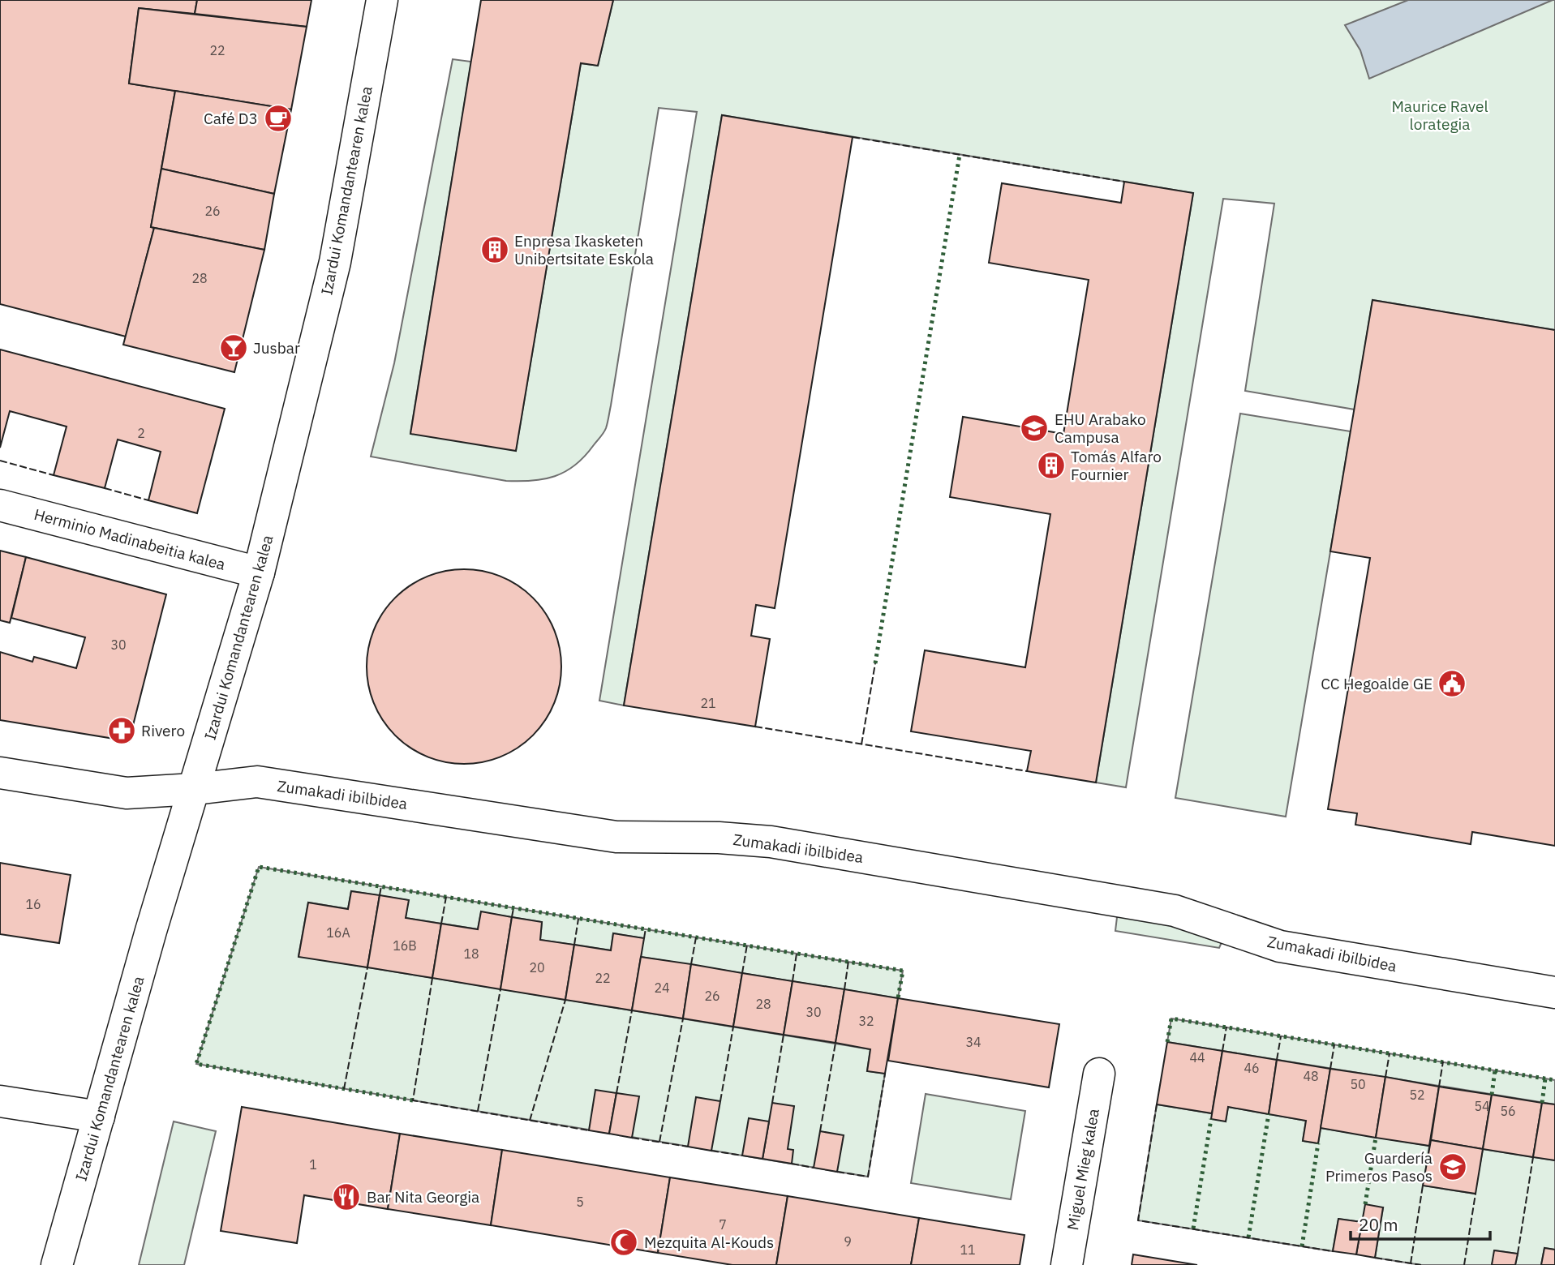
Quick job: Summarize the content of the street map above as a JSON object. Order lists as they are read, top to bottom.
{
  "streets": {
    "street": [
      "Izardui Komandantearen kalea",
      "Herminio Madinabeitia kalea",
      "Zumakadi ibilbidea",
      "Miguel Mieg kalea"
    ]
  },
  "crossings": [
    ["Izardui Komandantearen kalea", "Herminio Madinabeitia kalea"],
    ["Izardui Komandantearen kalea", "Zumakadi ibilbidea"]
  ],
  "parks": ["Maurice Ravel lorategia"],
  "places": {
    "cafe": ["Café D3"],
    "building": ["Enpresa Ikasketen Unibertsitate Eskola", "Tomás Alfaro Fournier"],
    "bar": ["Jusbar"],
    "school or university": ["EHU Arabako Campusa", "Guardería Primeros Pasos"],
    "public building": ["CC Hegoalde GE"],
    "pharmacy": ["Rivero"],
    "restaurant": ["Bar Nita Georgia"],
    "mosque": ["Mezquita Al-Kouds"]
  },
  "house_numbers": [
    "22",
    "26",
    "28",
    "2",
    "30",
    "21",
    "16",
    "16A",
    "16B",
    "18",
    "20",
    "22",
    "24",
    "26",
    "28",
    "30",
    "32",
    "34",
    "44",
    "46",
    "48",
    "50",
    "52",
    "54",
    "56",
    "1",
    "5",
    "7",
    "9",
    "11"
  ],
  "scale_bar": "20 m"
}
